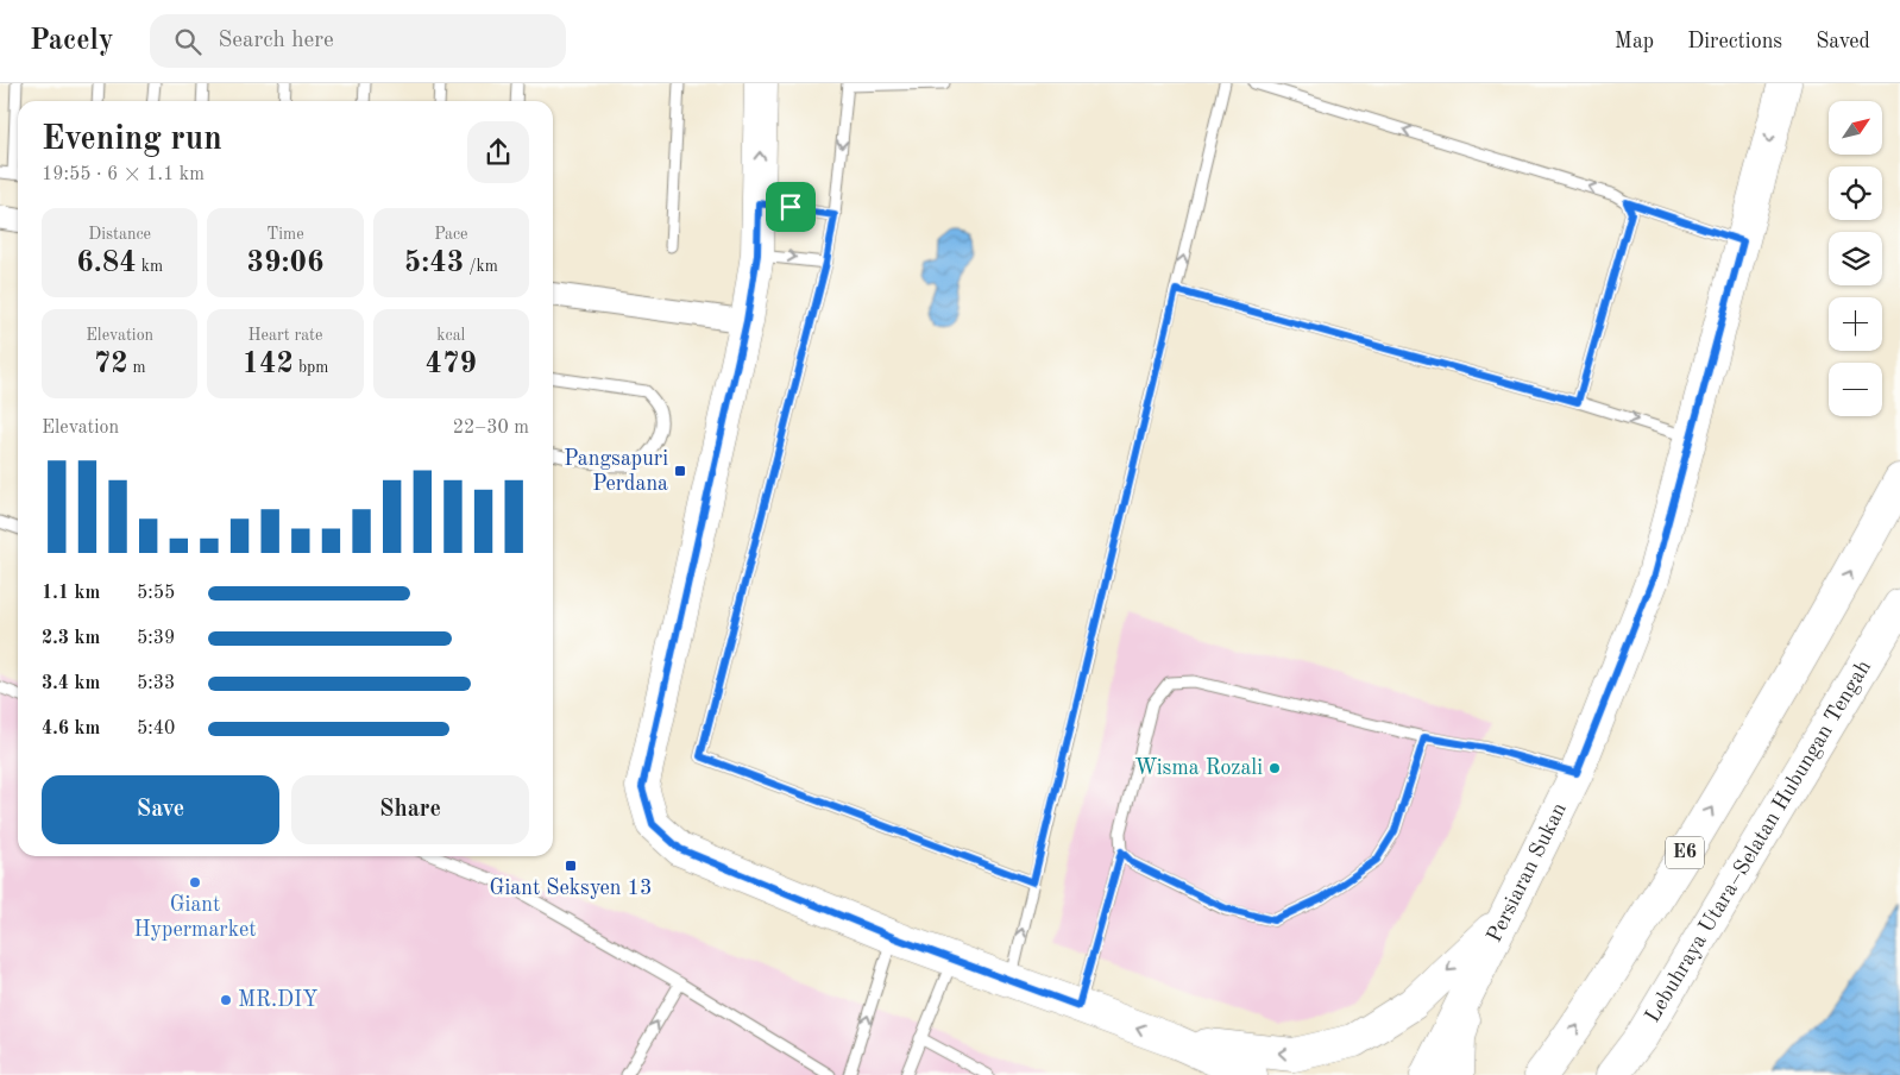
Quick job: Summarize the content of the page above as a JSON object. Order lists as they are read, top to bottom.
{
  "streets": {
    "main road": ["Lebuhraya Utara–Selatan Hubungan Tengah", "E6", "Persiaran Sukan"]
  },
  "places": {
    "transit": ["Pangsapuri Perdana", "Giant Seksyen 13"],
    "other": ["Wisma Rozali", "Giant Hypermarket", "MR.DIY"]
  },
  "north": "top right",
  "page": {
    "header": "Pacely",
    "search": "Search here",
    "nav": ["Map", "Directions", "Saved"],
    "map_buttons": ["+", "−"],
    "heading": ["Evening run", "19:55 · 6 × 1.1 km"],
    "stats": [
      ["Distance", "6.84 km"],
      ["Time", "39:06"],
      ["Pace", "5:43 /km"],
      ["Elevation", "72 m"],
      ["Heart rate", "142 bpm"],
      ["kcal", "479"]
    ],
    "chart": ["Elevation", "22–30 m"],
    "list": [
      {
        "name": "1.1 km",
        "note": "5:55"
      },
      {
        "name": "2.3 km",
        "note": "5:39"
      },
      {
        "name": "3.4 km",
        "note": "5:33"
      },
      {
        "name": "4.6 km",
        "note": "5:40"
      }
    ],
    "buttons": ["Save", "Share"]
  }
}
